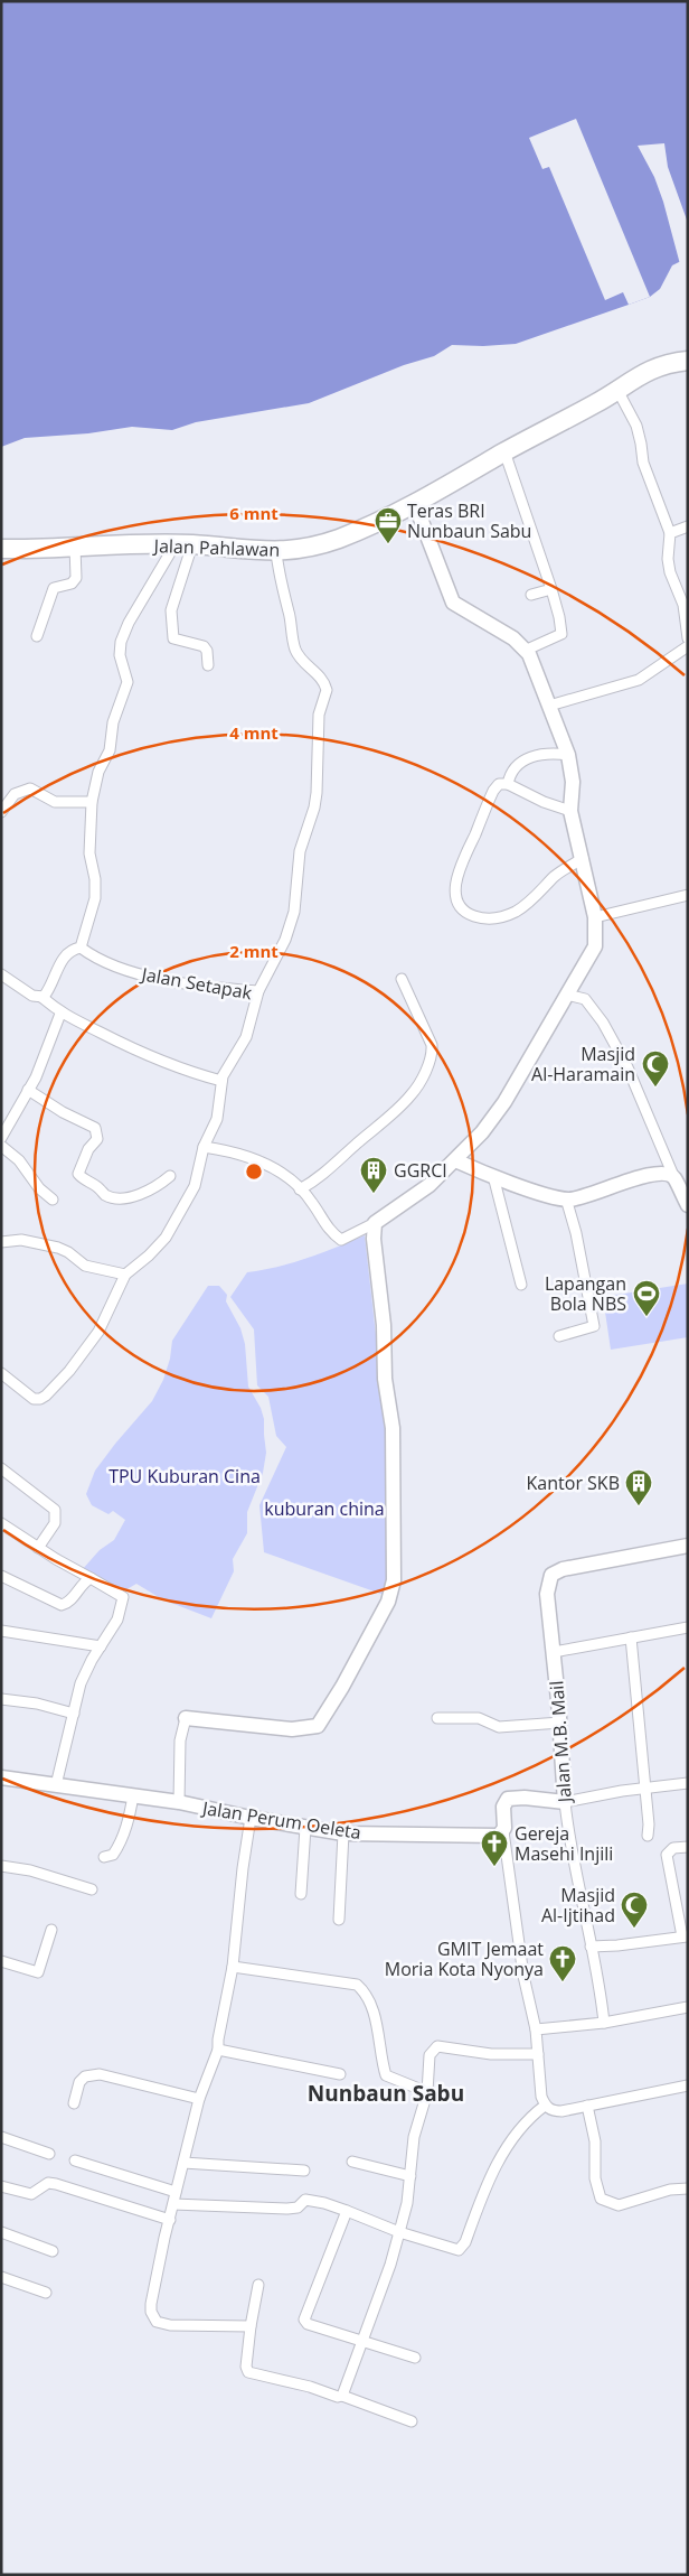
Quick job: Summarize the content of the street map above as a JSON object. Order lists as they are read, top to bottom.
{
  "streets": {
    "highway": ["Jalan Pahlawan"],
    "street": ["Jalan Setapak", "Jalan M.B. Mail", "Jalan Perum Oeleta"]
  },
  "districts": ["Nunbaun Sabu"],
  "parks": ["TPU Kuburan Cina", "kuburan china"],
  "places": {
    "office": ["Teras BRI Nunbaun Sabu"],
    "mosque": ["Masjid Al-Haramain", "Masjid Al-Ijtihad"],
    "building": ["GGRCI", "Kantor SKB"],
    "sports": ["Lapangan Bola NBS"],
    "church": ["Gereja Masehi Injili", "GMIT Jemaat Moria Kota Nyonya"]
  },
  "rings": ["6 mnt", "4 mnt", "2 mnt"]
}
